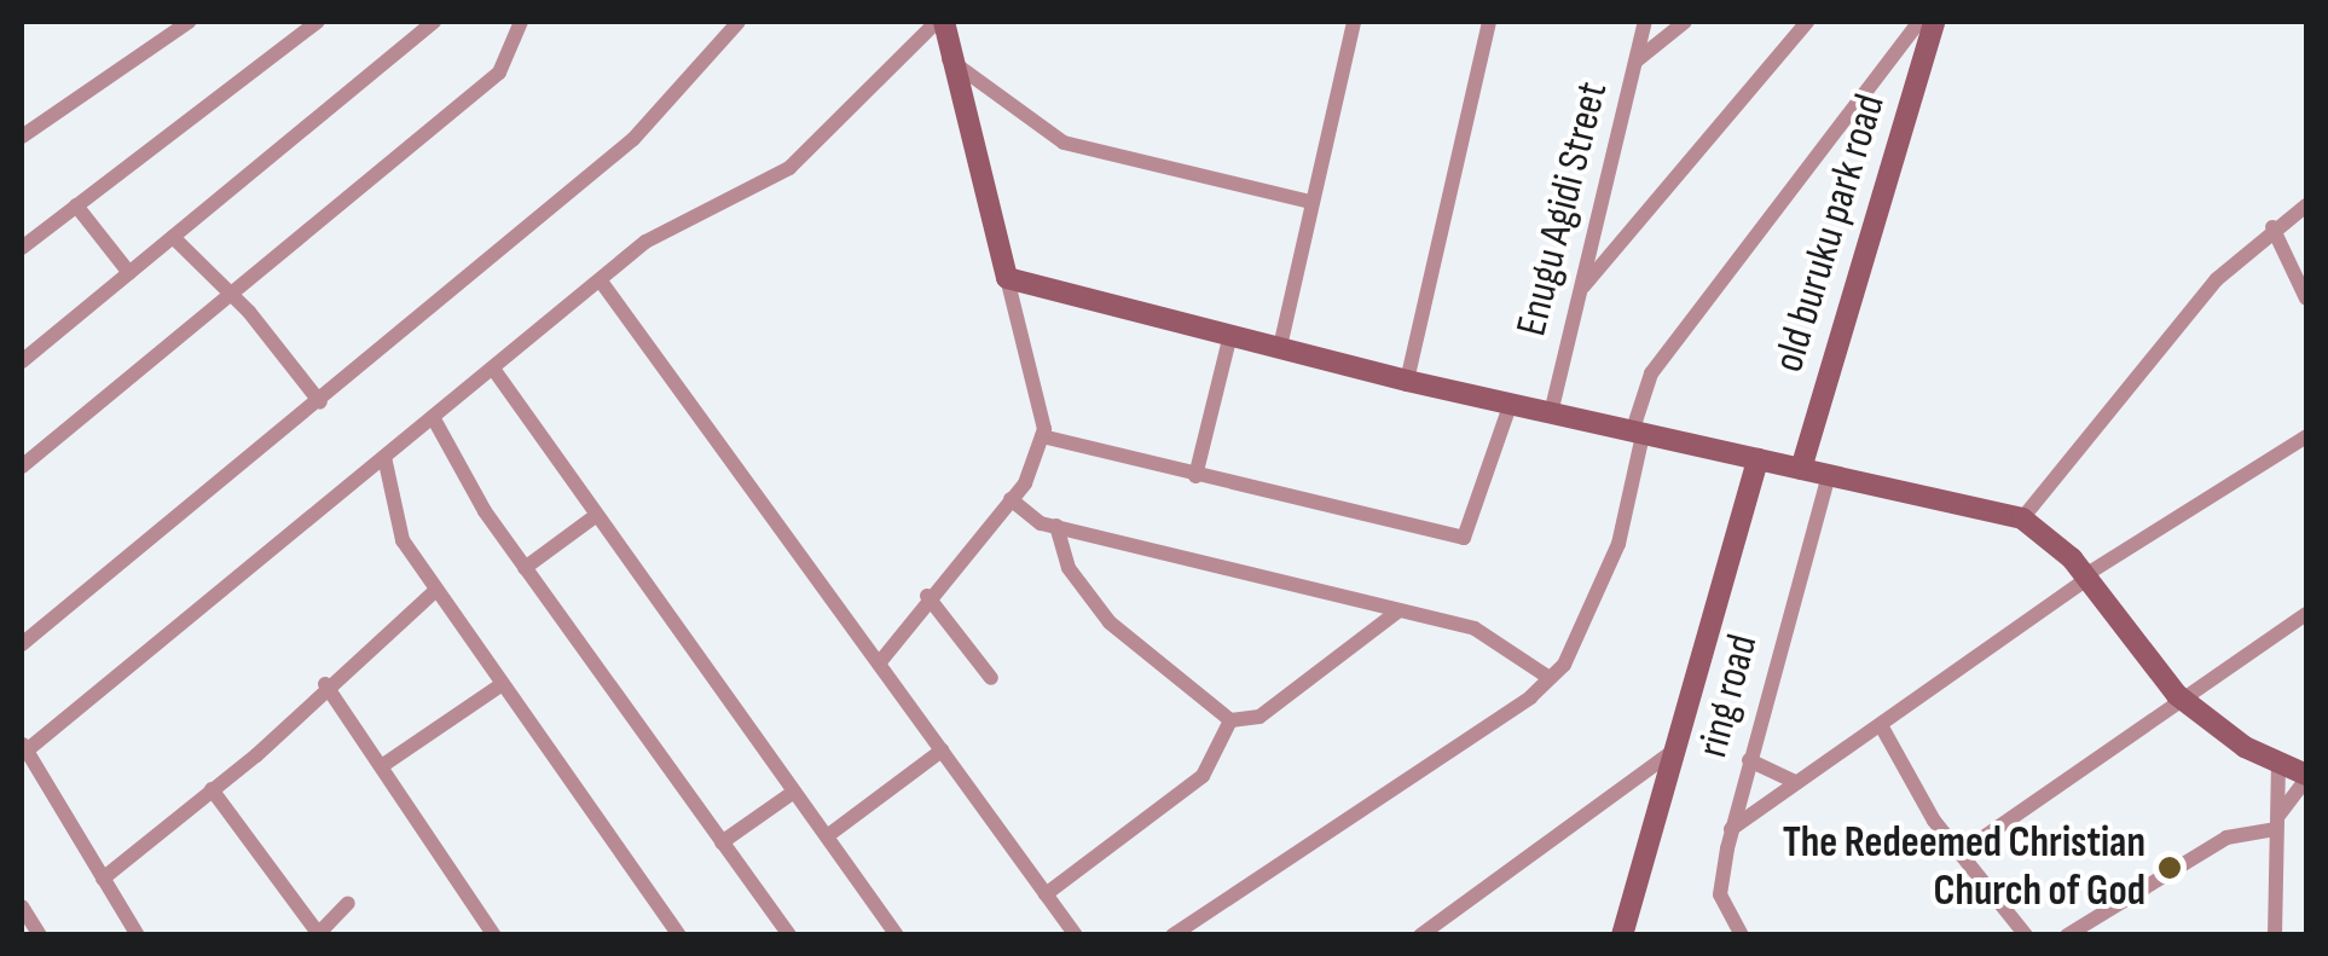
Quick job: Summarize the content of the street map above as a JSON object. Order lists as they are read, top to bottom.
{
  "streets": {
    "street": ["Enugu Agidi Street", "old buruku park road", "ring road"]
  },
  "places": ["The Redeemed Christian Church of God"]
}
